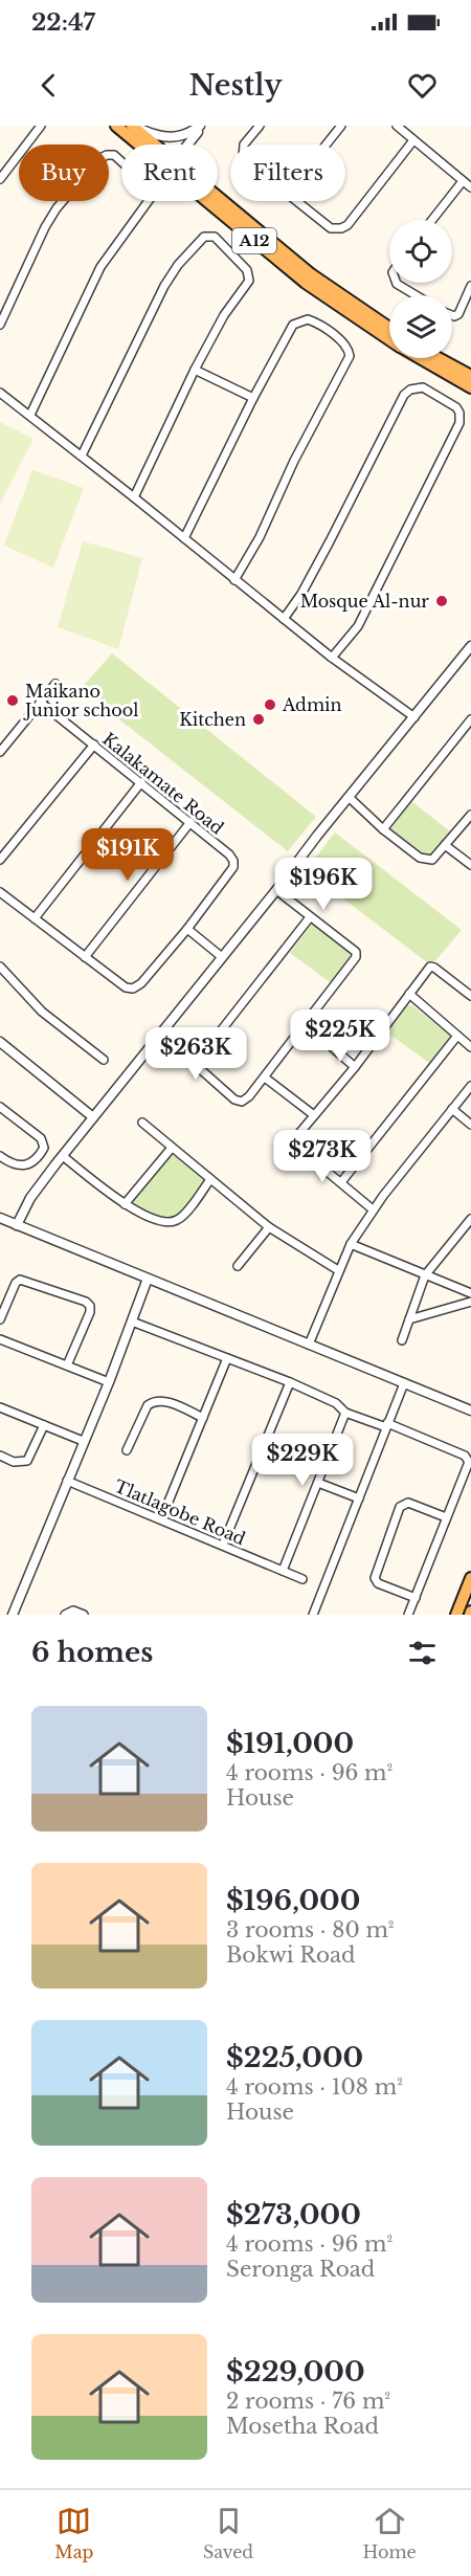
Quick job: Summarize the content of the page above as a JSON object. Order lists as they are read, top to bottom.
{
  "streets": {
    "main road": ["A12"],
    "street": ["Kalakamate Road", "Tlatlagobe Road"]
  },
  "places": [
    "Mosque Al-nur",
    "Maikano Junior school",
    "Admin",
    "Kitchen"
  ],
  "page": {
    "status": "22:47",
    "header": "Nestly",
    "chip": ["Buy", "Rent", "Filters"],
    "price": [
      "$191K",
      "$196K",
      "$225K",
      "$263K",
      "$273K",
      "$229K"
    ],
    "heading": "6 homes",
    "list": [
      {
        "name": "$191,000",
        "note": "4 rooms · 96 m² · House"
      },
      {
        "name": "$196,000",
        "note": "3 rooms · 80 m² · Bokwi Road"
      },
      {
        "name": "$225,000",
        "note": "4 rooms · 108 m² · House"
      },
      {
        "name": "$273,000",
        "note": "4 rooms · 96 m² · Seronga Road"
      },
      {
        "name": "$229,000",
        "note": "2 rooms · 76 m² · Mosetha Road"
      }
    ],
    "tabs": ["Map", "Saved", "Home"]
  }
}
